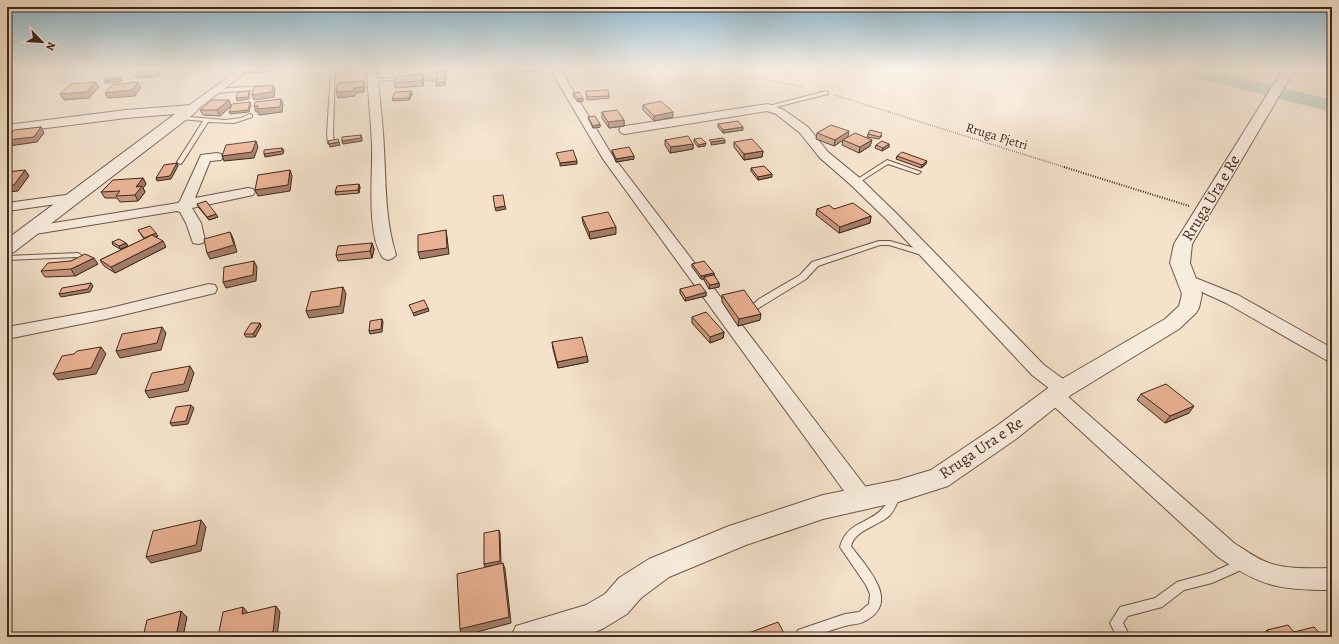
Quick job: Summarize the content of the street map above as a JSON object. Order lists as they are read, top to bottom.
{
  "streets": {
    "street": ["Rruga Ura e Re"],
    "path": ["Rruga Pjetri"]
  },
  "crossings": [
    ["Rruga Pjetri", "Rruga Ura e Re"]
  ],
  "north": "bottom right"
}
